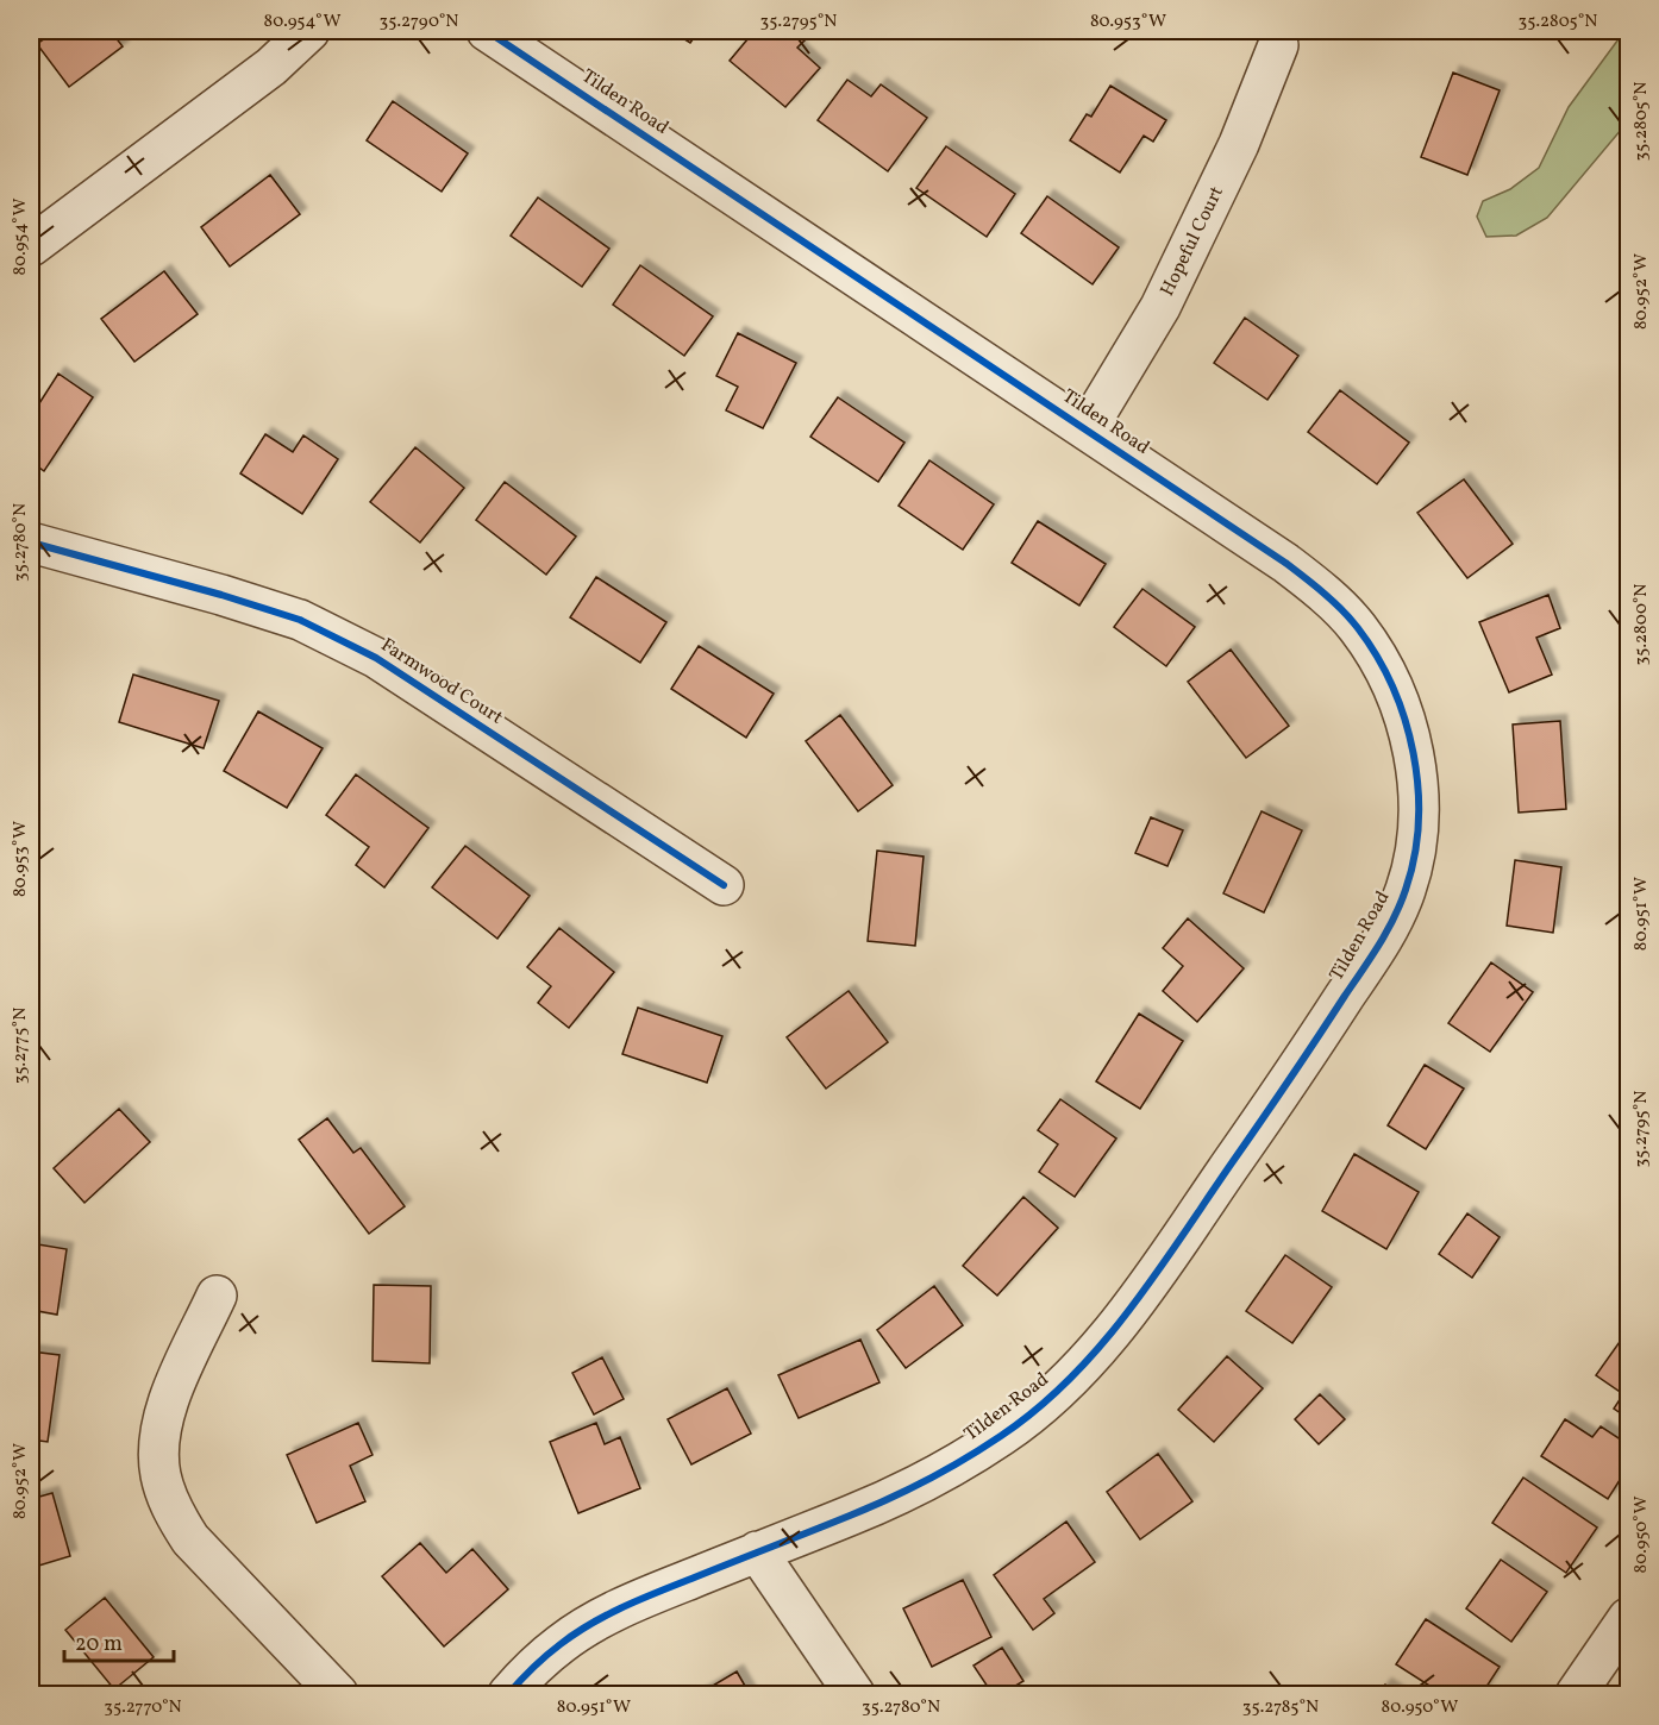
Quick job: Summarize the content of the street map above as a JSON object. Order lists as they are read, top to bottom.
{
  "streets": {
    "street": ["Tilden Road", "Hopeful Court", "Farmwood Court"]
  },
  "crossings": [
    ["Tilden Road", "Hopeful Court"]
  ],
  "scale_bar": "20 m",
  "coordinates": [
    "80.954°W",
    "35.2790°N",
    "35.2795°N",
    "80.953°W",
    "35.2805°N",
    "80.952°W",
    "35.2780°N",
    "35.2800°N",
    "80.951°W",
    "35.2775°N",
    "80.950°W",
    "35.2770°N",
    "35.2785°N"
  ]
}
